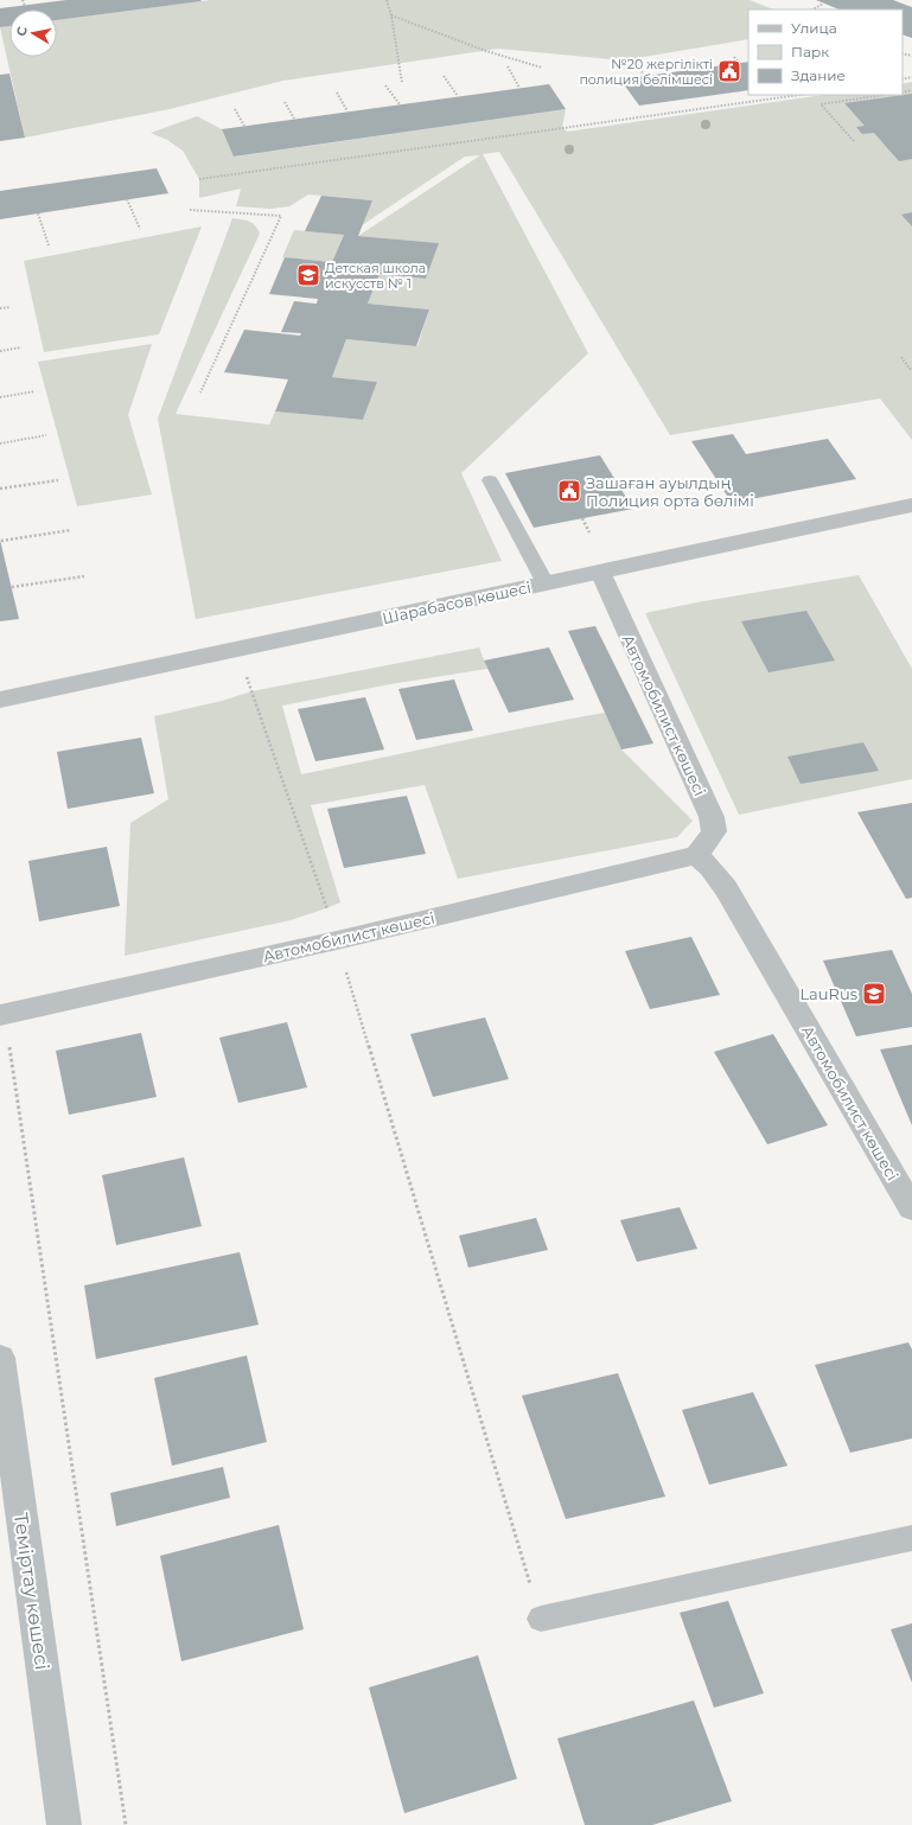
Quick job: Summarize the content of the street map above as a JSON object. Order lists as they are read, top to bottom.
{
  "streets": {
    "street": ["Шарабасов көшесі", "Автомобилист көшесі", "Теміртау көшесі"]
  },
  "crossings": [
    ["Шарабасов көшесі", "Автомобилист көшесі"]
  ],
  "places": {
    "public building": ["№20 жергілікті полиция бөлімшесі", "Зашаған ауылдың Полиция орта бөлімі"],
    "school or university": ["Детская школа искусств № 1", "LauRus"]
  },
  "legend": ["Улица", "Парк", "Здание"],
  "north": "left"
}
